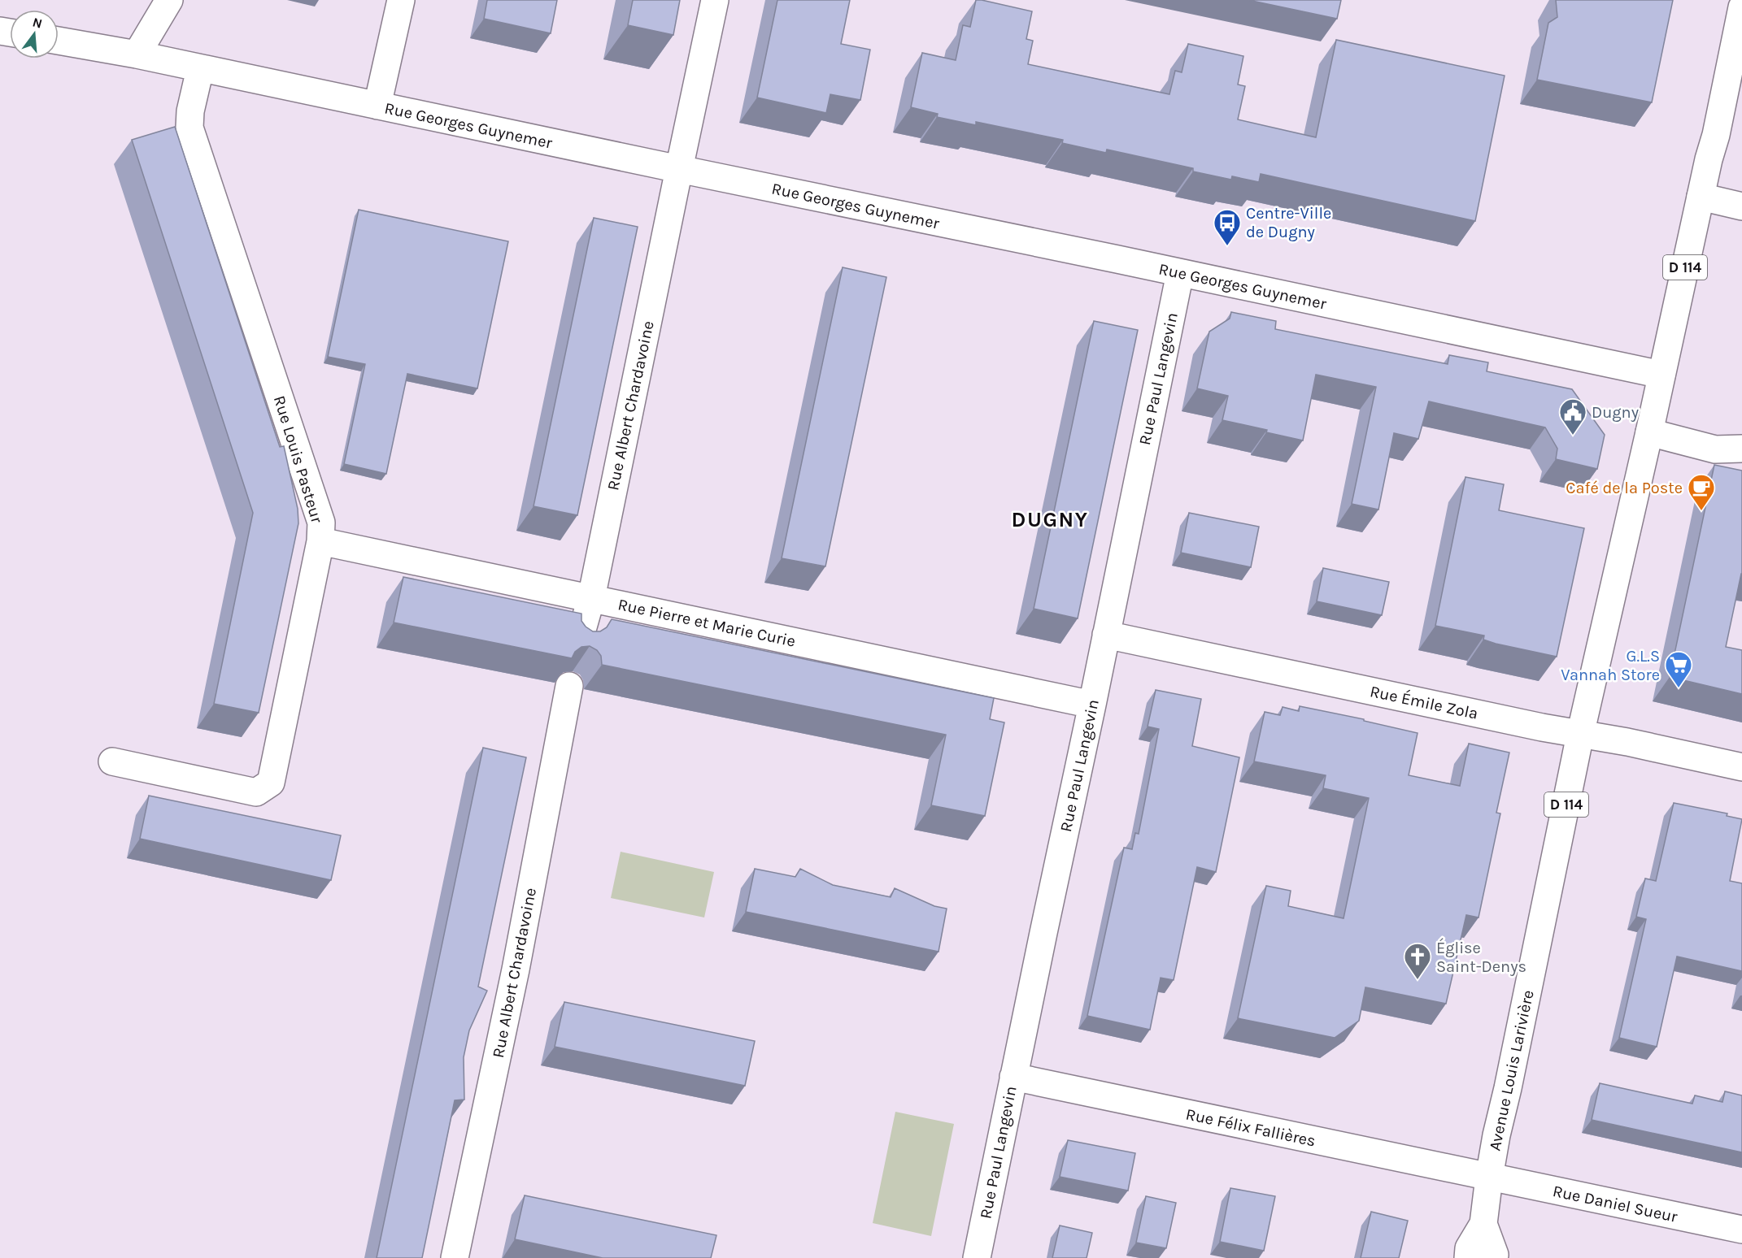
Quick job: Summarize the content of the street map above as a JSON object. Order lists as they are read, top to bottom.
{
  "streets": {
    "street": [
      "Rue Georges Guynemer",
      "D 114",
      "Rue Paul Langevin",
      "Rue Albert Chardavoine",
      "Rue Louis Pasteur",
      "Rue Pierre et Marie Curie",
      "Rue Émile Zola",
      "Avenue Louis Larivière",
      "Rue Félix Fallières",
      "Rue Daniel Sueur"
    ]
  },
  "crossings": [
    ["Rue Georges Guynemer", "D 114"],
    ["Rue Georges Guynemer", "Rue Paul Langevin"],
    ["Rue Georges Guynemer", "Rue Albert Chardavoine"],
    ["Rue Georges Guynemer", "Rue Louis Pasteur"],
    ["Rue Georges Guynemer", "Avenue Louis Larivière"],
    ["D 114", "Avenue Louis Larivière"],
    ["Rue Paul Langevin", "Rue Pierre et Marie Curie"],
    ["Rue Paul Langevin", "Rue Émile Zola"],
    ["Rue Paul Langevin", "Rue Félix Fallières"],
    ["Rue Albert Chardavoine", "Rue Pierre et Marie Curie"],
    ["Rue Louis Pasteur", "Rue Pierre et Marie Curie"],
    ["Rue Émile Zola", "Avenue Louis Larivière"],
    ["Avenue Louis Larivière", "Rue Félix Fallières"],
    ["Avenue Louis Larivière", "Rue Daniel Sueur"],
    ["Rue Félix Fallières", "Rue Daniel Sueur"]
  ],
  "districts": ["DUGNY"],
  "places": {
    "bus stop": ["Centre-Ville de Dugny"],
    "public building": ["Dugny"],
    "cafe": ["Café de la Poste"],
    "supermarket": ["G.L.S Vannah Store"],
    "church": ["Église Saint-Denys"]
  },
  "north": "top"
}
